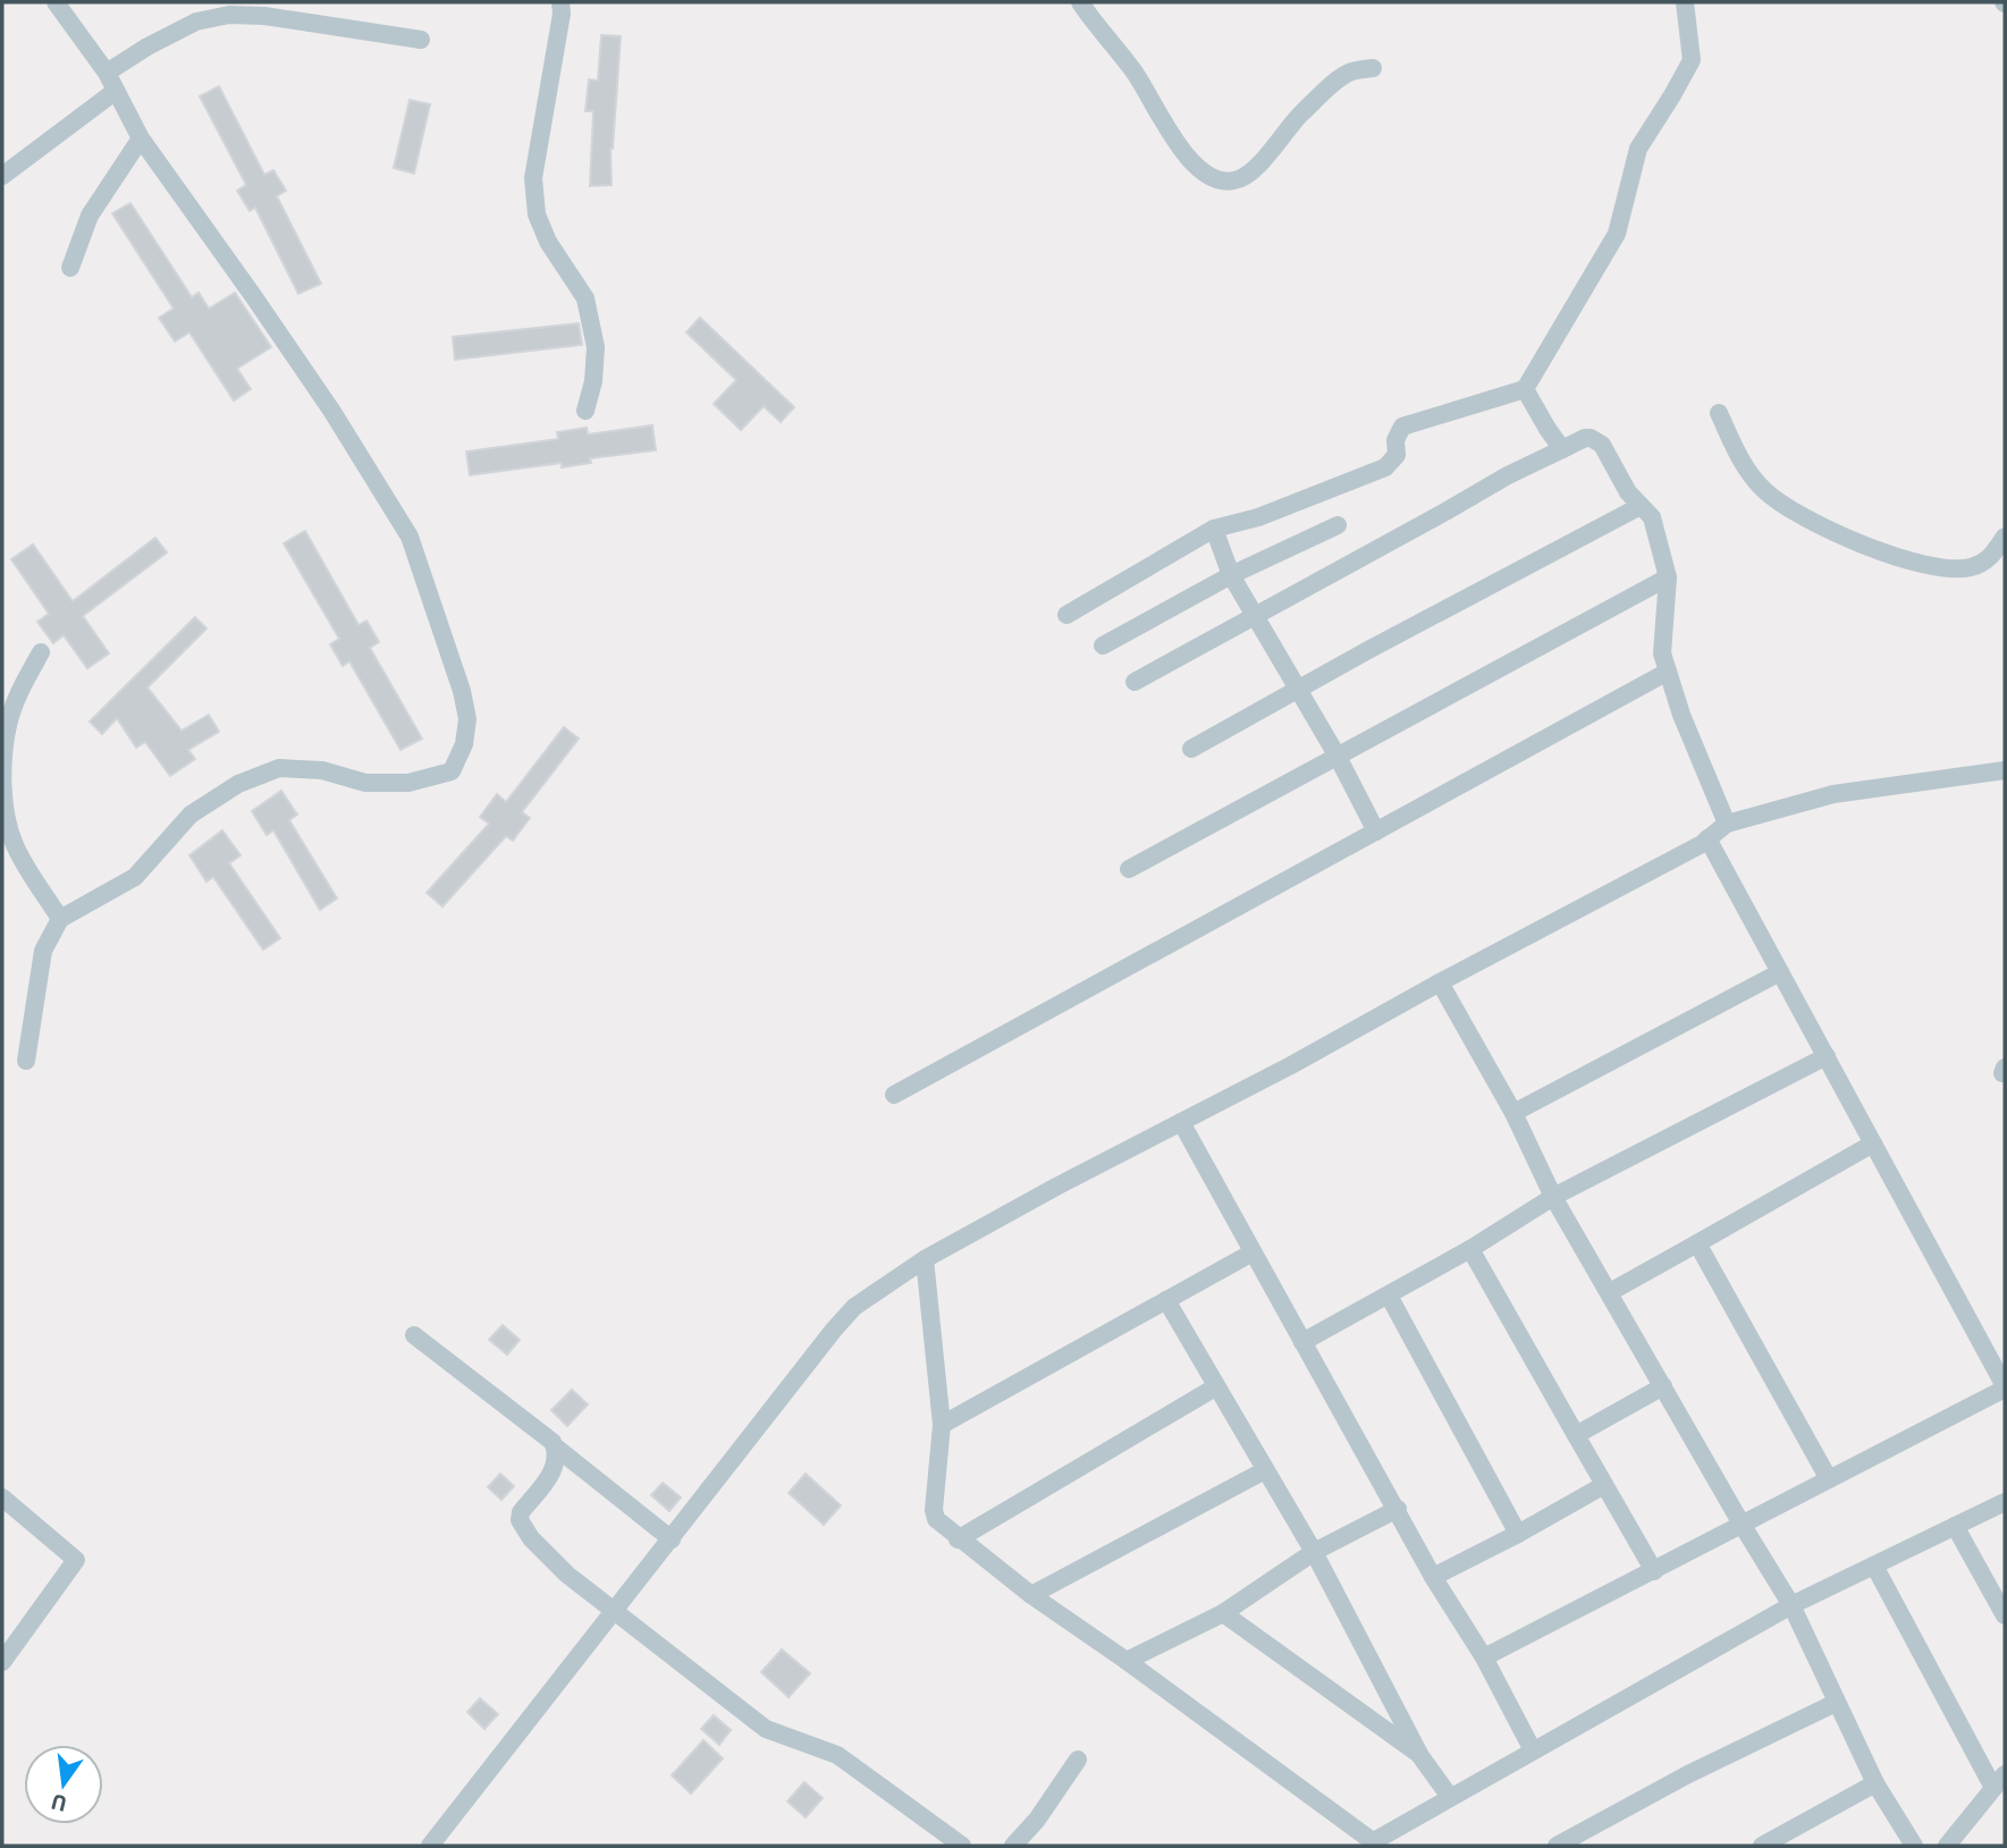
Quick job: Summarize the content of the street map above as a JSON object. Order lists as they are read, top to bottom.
{
  "north": "bottom"
}
